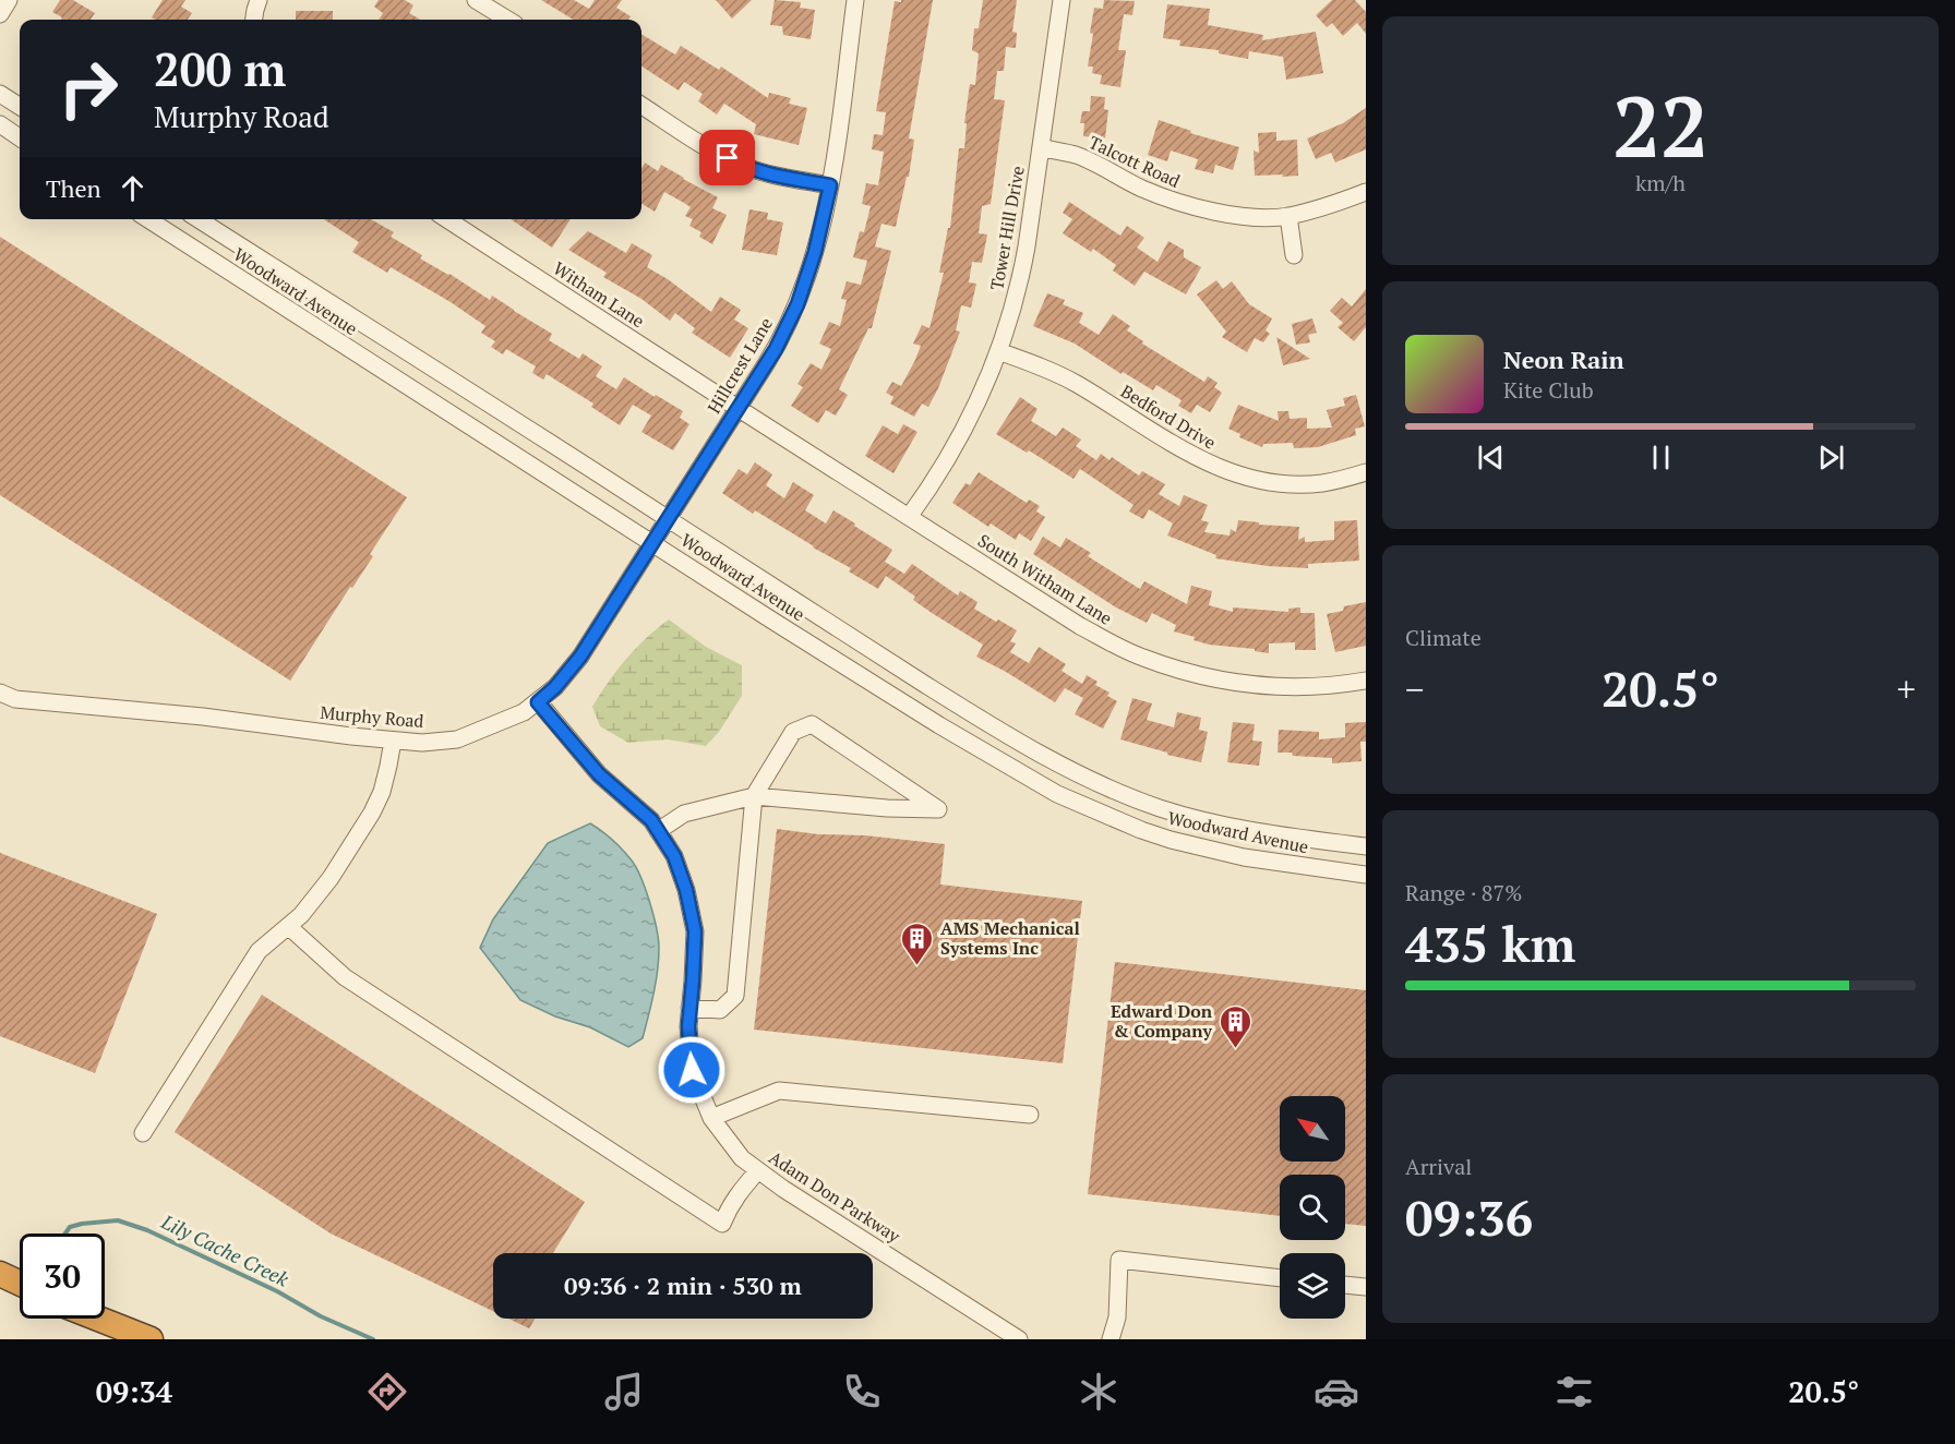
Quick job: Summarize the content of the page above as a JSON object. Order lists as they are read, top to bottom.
{
  "streets": {
    "street": [
      "Talcott Road",
      "Tower Hill Drive",
      "Woodward Avenue",
      "Witham Lane",
      "Hillcrest Lane",
      "Bedford Drive",
      "South Witham Lane",
      "Murphy Road",
      "Adam Don Parkway"
    ]
  },
  "crossings": [
    ["Talcott Road", "Tower Hill Drive"],
    ["Tower Hill Drive", "Bedford Drive"],
    ["Tower Hill Drive", "South Witham Lane"],
    ["Woodward Avenue", "Hillcrest Lane"],
    ["Woodward Avenue", "Murphy Road"],
    ["Witham Lane", "Hillcrest Lane"],
    ["Witham Lane", "South Witham Lane"],
    ["Hillcrest Lane", "South Witham Lane"],
    ["Hillcrest Lane", "Murphy Road"],
    ["Murphy Road", "Adam Don Parkway"]
  ],
  "water": ["Lily Cache Creek"],
  "places": {
    "building": ["AMS Mechanical Systems Inc", "Edward Don & Company"]
  },
  "north": "top left",
  "page": {
    "tile": [
      ["22", "km/h"],
      "Climate",
      ["Range · 87%", "435 km"],
      ["Arrival", "09:36"]
    ],
    "turn": ["200 m", "Murphy Road"],
    "then": "Then",
    "song": ["Neon Rain", "Kite Club"],
    "heat": ["−", "20.5°", "+"],
    "limit": "30",
    "trip": "09:36 · 2 min · 530 m",
    "tabs": ["09:34", "20.5°"]
  }
}
